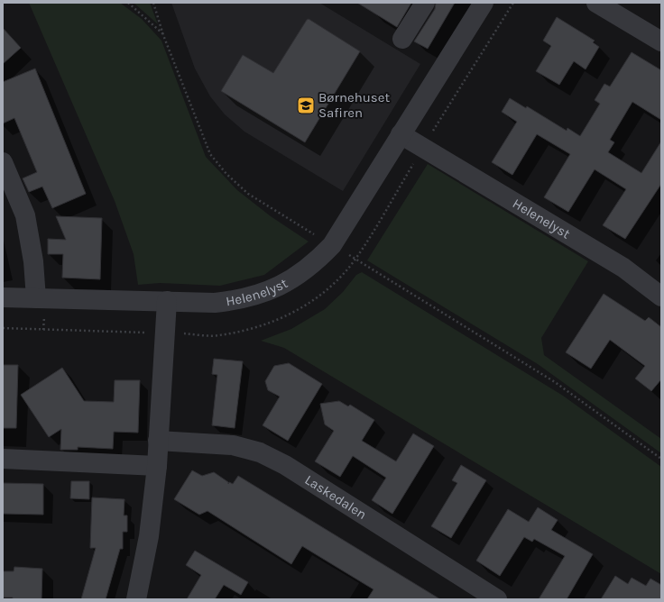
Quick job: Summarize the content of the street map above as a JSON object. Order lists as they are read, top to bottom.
{
  "streets": {
    "street": ["Helenelyst", "Laskedalen"]
  },
  "places": {
    "school or university": ["Børnehuset Safiren"]
  }
}
